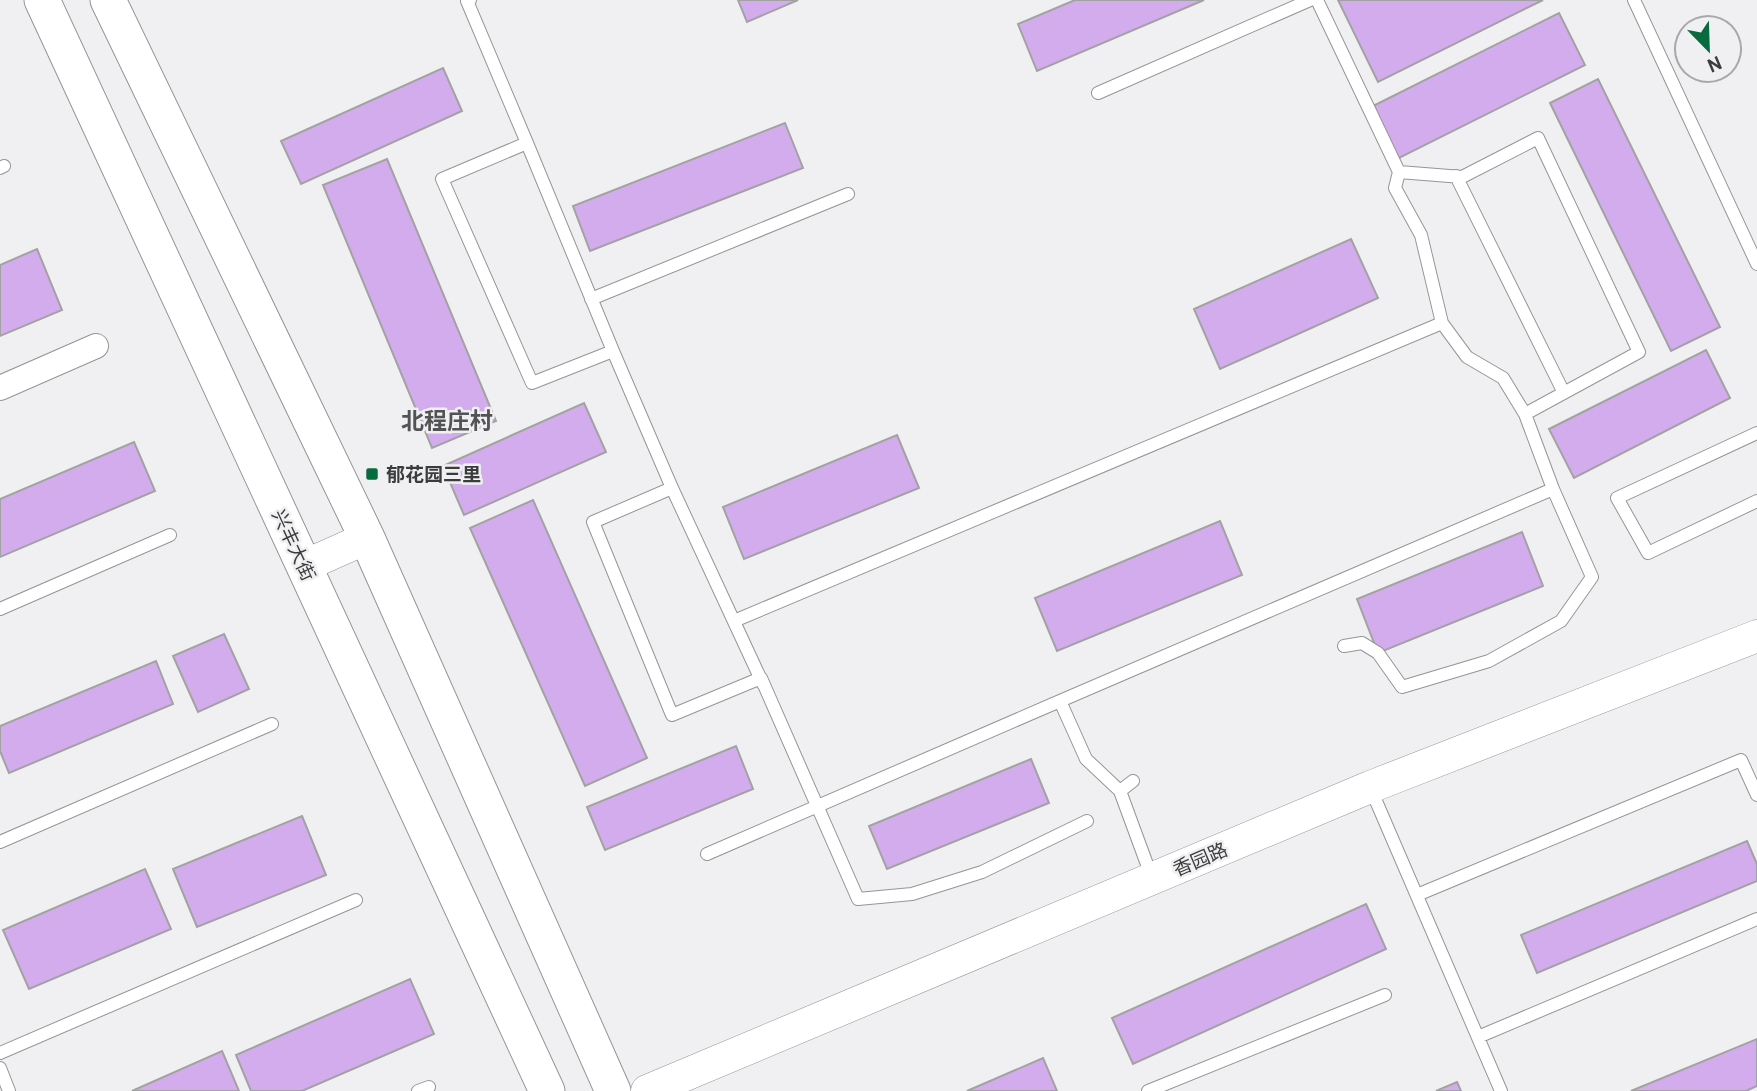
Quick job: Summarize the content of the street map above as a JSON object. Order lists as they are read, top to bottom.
{
  "streets": {
    "main road": ["兴丰大街"],
    "street": ["香园路"]
  },
  "districts": ["北程庄村"],
  "places": {
    "transit": ["郁花园三里"]
  },
  "north": "bottom right"
}
